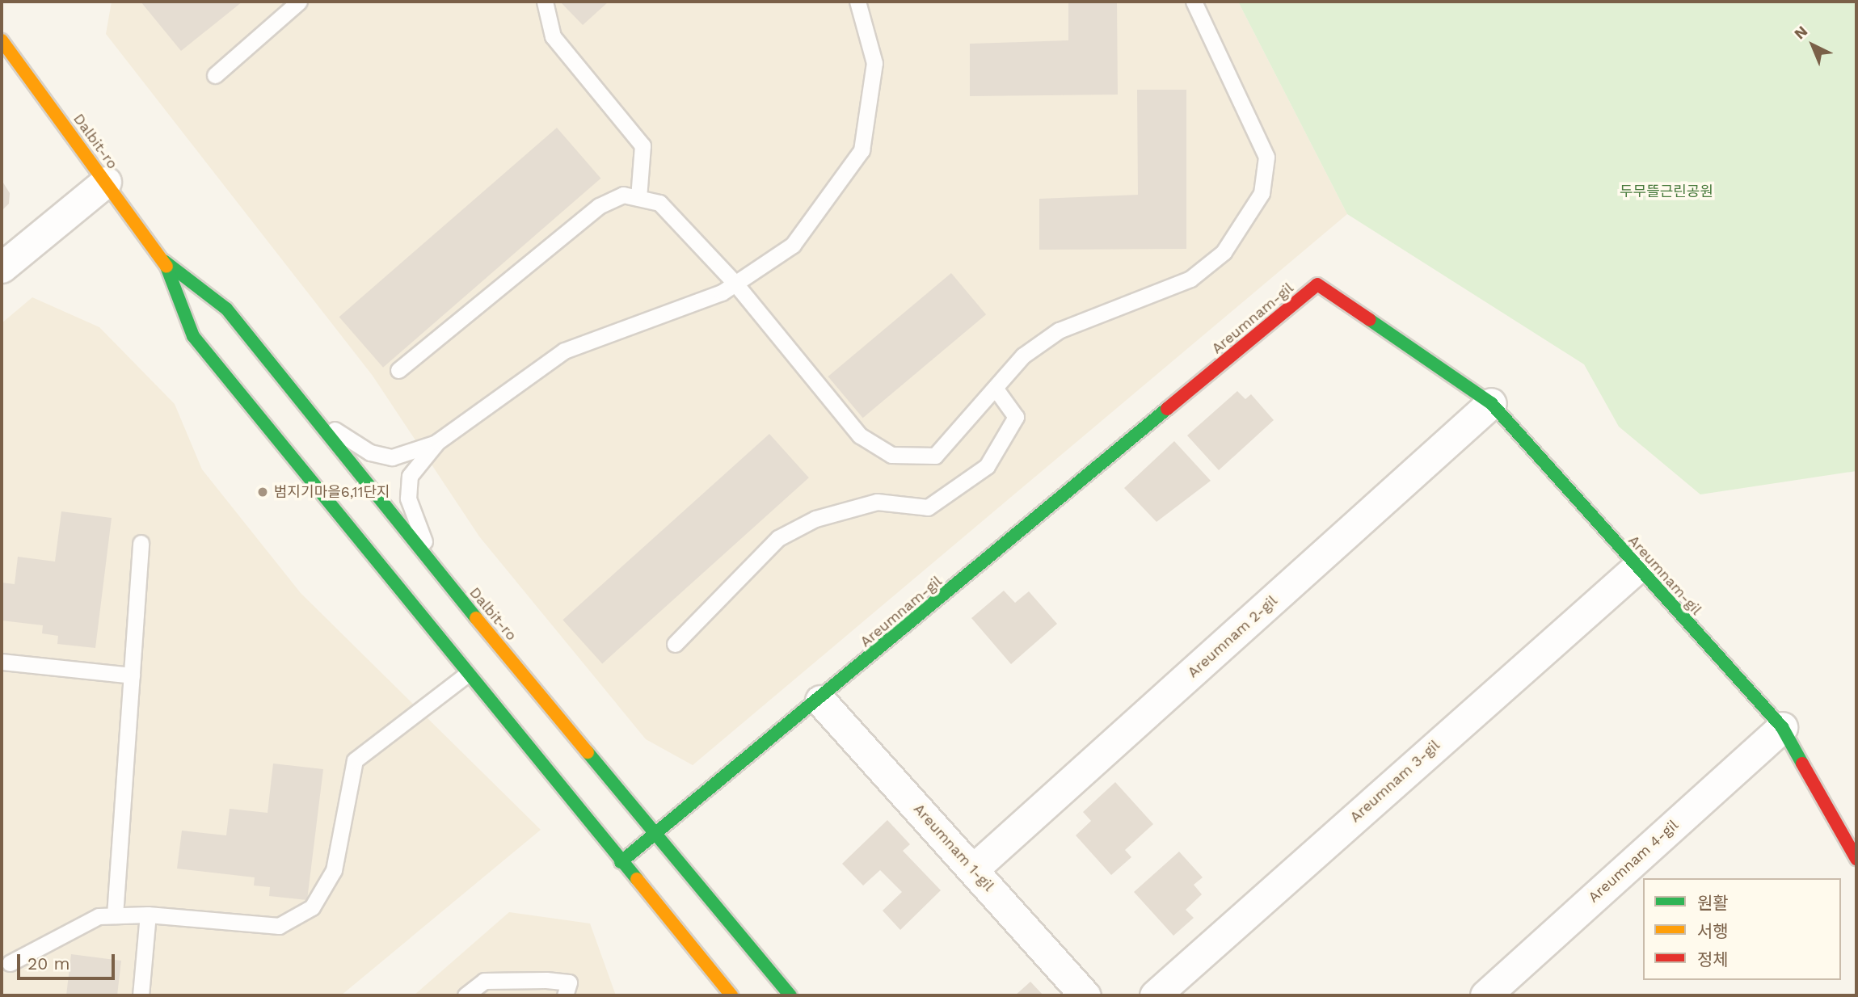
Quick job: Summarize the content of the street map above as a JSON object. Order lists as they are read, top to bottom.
{
  "streets": {
    "street": [
      "Dalbit-ro",
      "Areumnam-gil",
      "Areumnam 2-gil",
      "Areumnam 3-gil",
      "Areumnam 1-gil",
      "Areumnam 4-gil"
    ]
  },
  "crossings": [
    ["Dalbit-ro", "Areumnam-gil"],
    ["Areumnam-gil", "Areumnam 2-gil"],
    ["Areumnam-gil", "Areumnam 3-gil"],
    ["Areumnam-gil", "Areumnam 1-gil"],
    ["Areumnam-gil", "Areumnam 4-gil"],
    ["Areumnam 2-gil", "Areumnam 1-gil"]
  ],
  "parks": ["두무뜰근린공원"],
  "places": ["범지기마을6,11단지"],
  "legend": ["원활", "서행", "정체"],
  "scale_bar": "20 m",
  "north": "top left"
}
